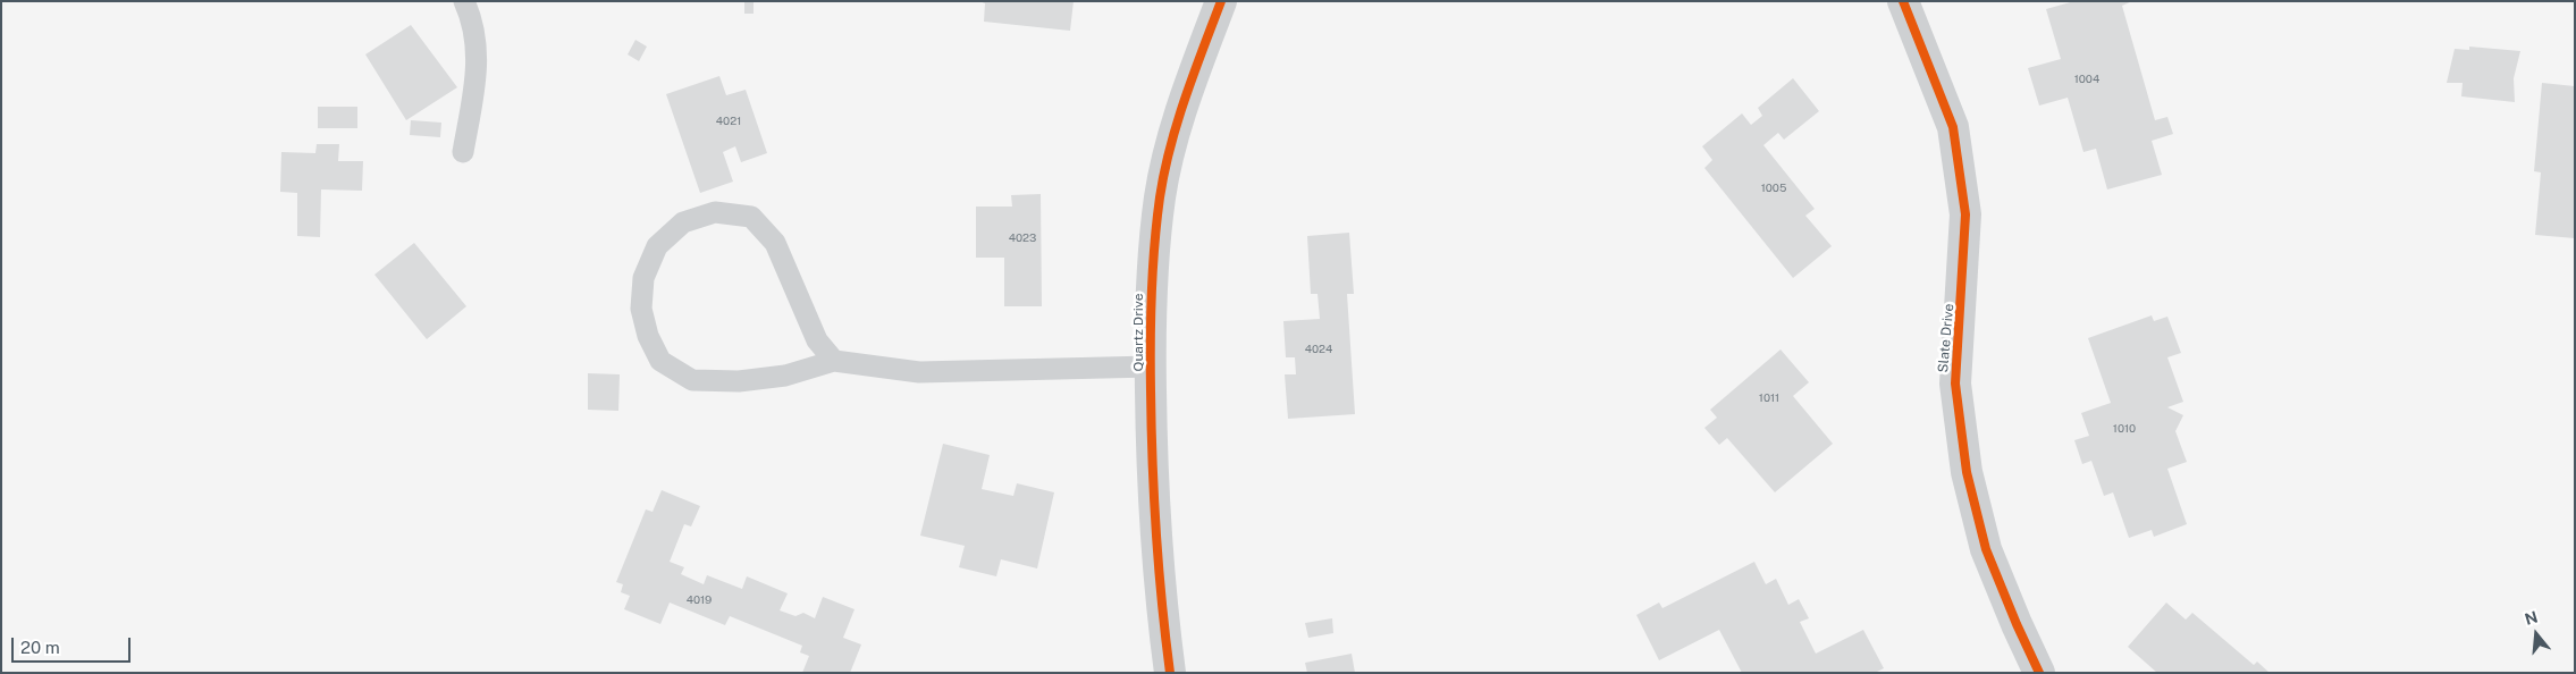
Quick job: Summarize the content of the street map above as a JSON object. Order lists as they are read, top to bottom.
{
  "streets": {
    "street": ["Quartz Drive", "Slate Drive"]
  },
  "house_numbers": [
    "1004",
    "4021",
    "1005",
    "4023",
    "4024",
    "1011",
    "1010",
    "4019"
  ],
  "scale_bar": "20 m",
  "north": "top"
}
